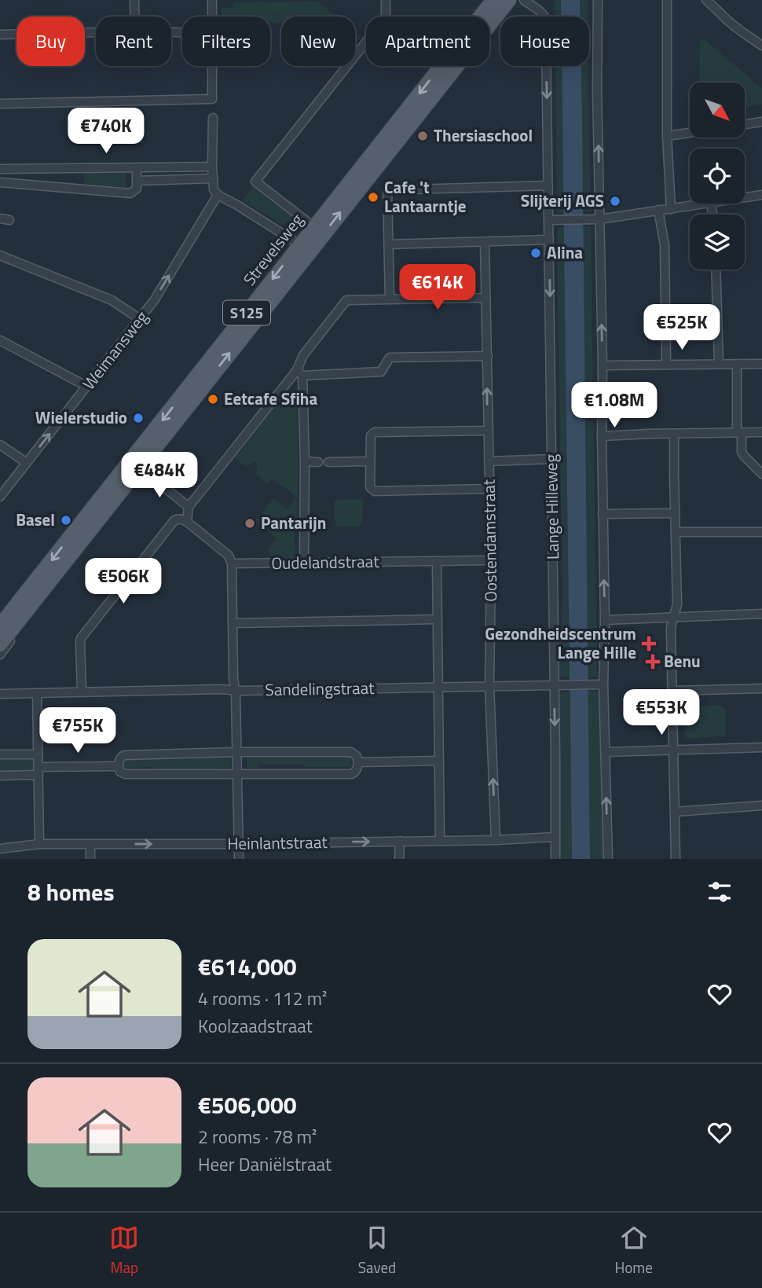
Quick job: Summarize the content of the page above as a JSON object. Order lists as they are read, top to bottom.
{
  "streets": {
    "main road": ["Strevelsweg", "S125"],
    "street": [
      "Weimansweg",
      "Lange Hilleweg",
      "Oostendamstraat",
      "Oudelandstraat",
      "Sandelingstraat",
      "Heinlantstraat"
    ]
  },
  "crossings": [
    ["Lange Hilleweg", "Sandelingstraat"],
    ["Lange Hilleweg", "Heinlantstraat"],
    ["Oostendamstraat", "Oudelandstraat"],
    ["Oostendamstraat", "Sandelingstraat"],
    ["Oostendamstraat", "Heinlantstraat"]
  ],
  "one_way": ["Weimansweg"],
  "places": {
    "other": [
      "Thersiaschool",
      "Cafe 't Lantaarntje",
      "Slijterij AGS",
      "Alina",
      "Eetcafe Sfiha",
      "Wielerstudio",
      "Basel",
      "Pantarijn"
    ],
    "health": ["Gezondheidscentrum Lange Hille", "Benu"]
  },
  "north": "bottom right",
  "page": {
    "chip": [
      "Buy",
      "Rent",
      "Filters",
      "New",
      "Apartment",
      "House"
    ],
    "price": [
      "€740K",
      "€614K",
      "€525K",
      "€1.08M",
      "€484K",
      "€506K",
      "€553K",
      "€755K"
    ],
    "heading": "8 homes",
    "list": [
      {
        "name": "€614,000",
        "note": "4 rooms · 112 m² · Koolzaadstraat"
      },
      {
        "name": "€506,000",
        "note": "2 rooms · 78 m² · Heer Daniëlstraat"
      }
    ],
    "tabs": ["Map", "Saved", "Home"]
  }
}
